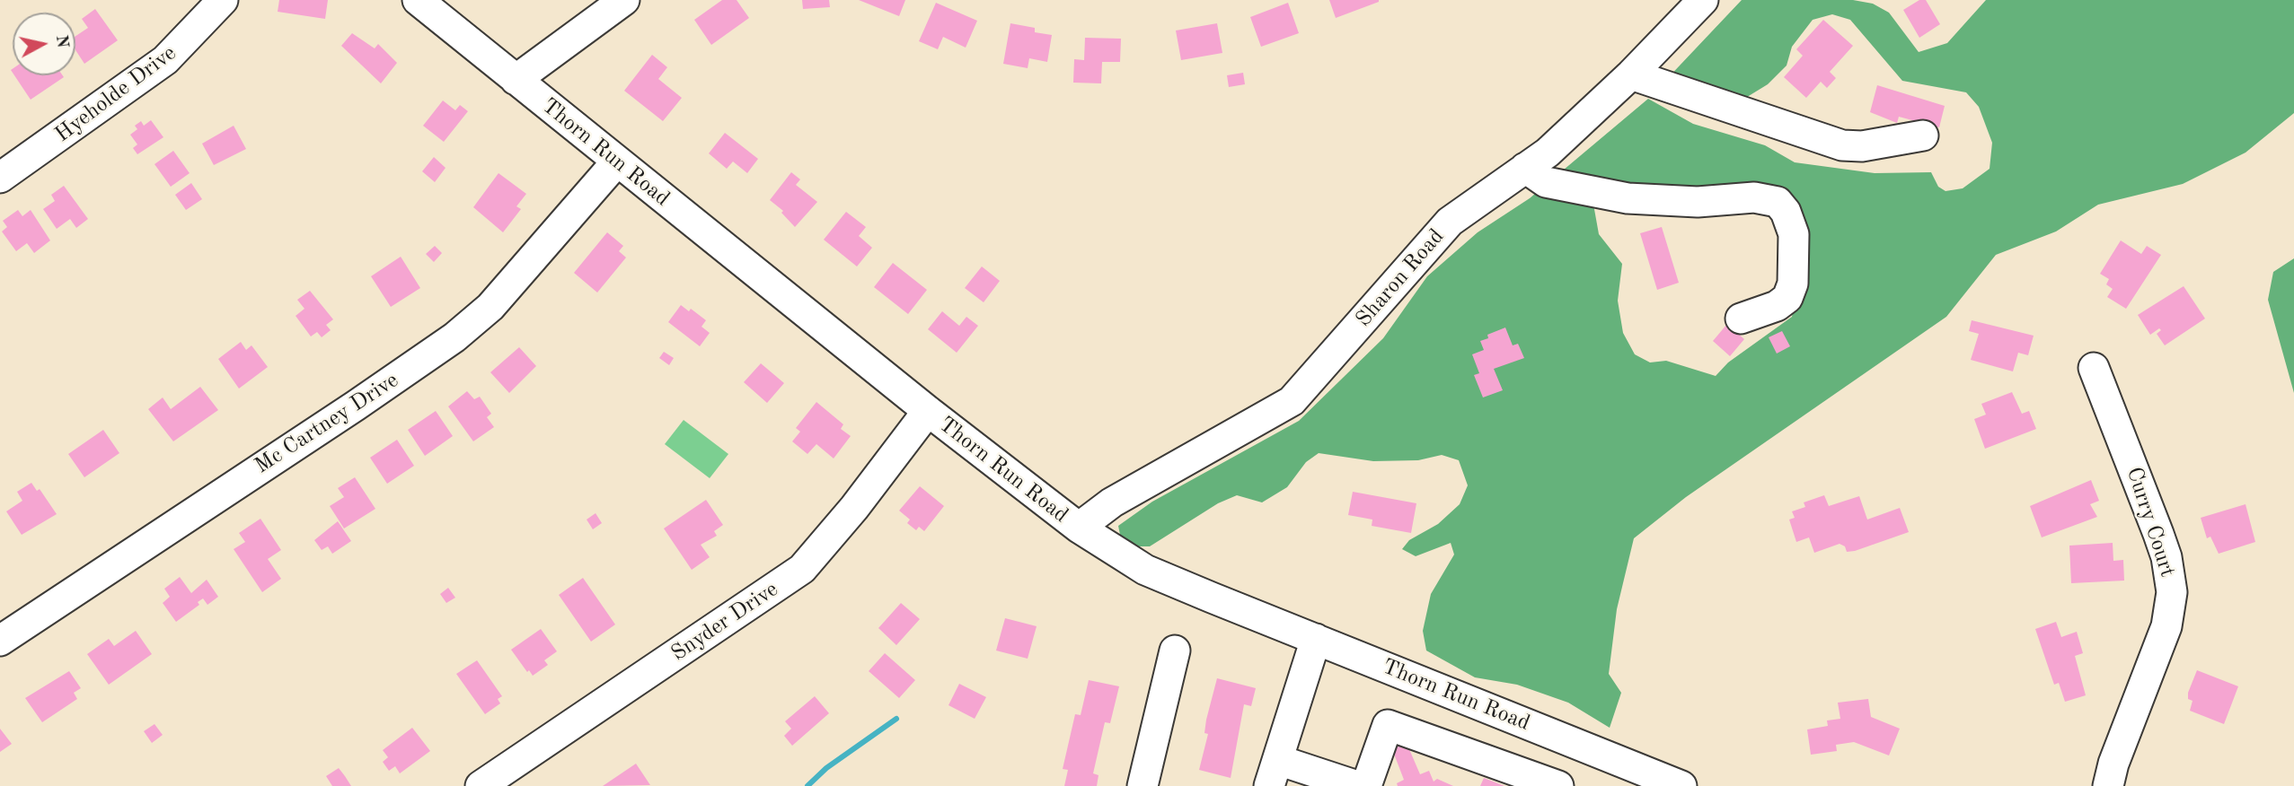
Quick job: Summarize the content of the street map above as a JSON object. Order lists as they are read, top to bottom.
{
  "streets": {
    "street": [
      "Hyeholde Drive",
      "Thorn Run Road",
      "Sharon Road",
      "Mc Cartney Drive",
      "Curry Court",
      "Snyder Drive"
    ]
  },
  "crossings": [
    ["Thorn Run Road", "Sharon Road"],
    ["Thorn Run Road", "Mc Cartney Drive"],
    ["Thorn Run Road", "Snyder Drive"]
  ],
  "north": "right"
}
